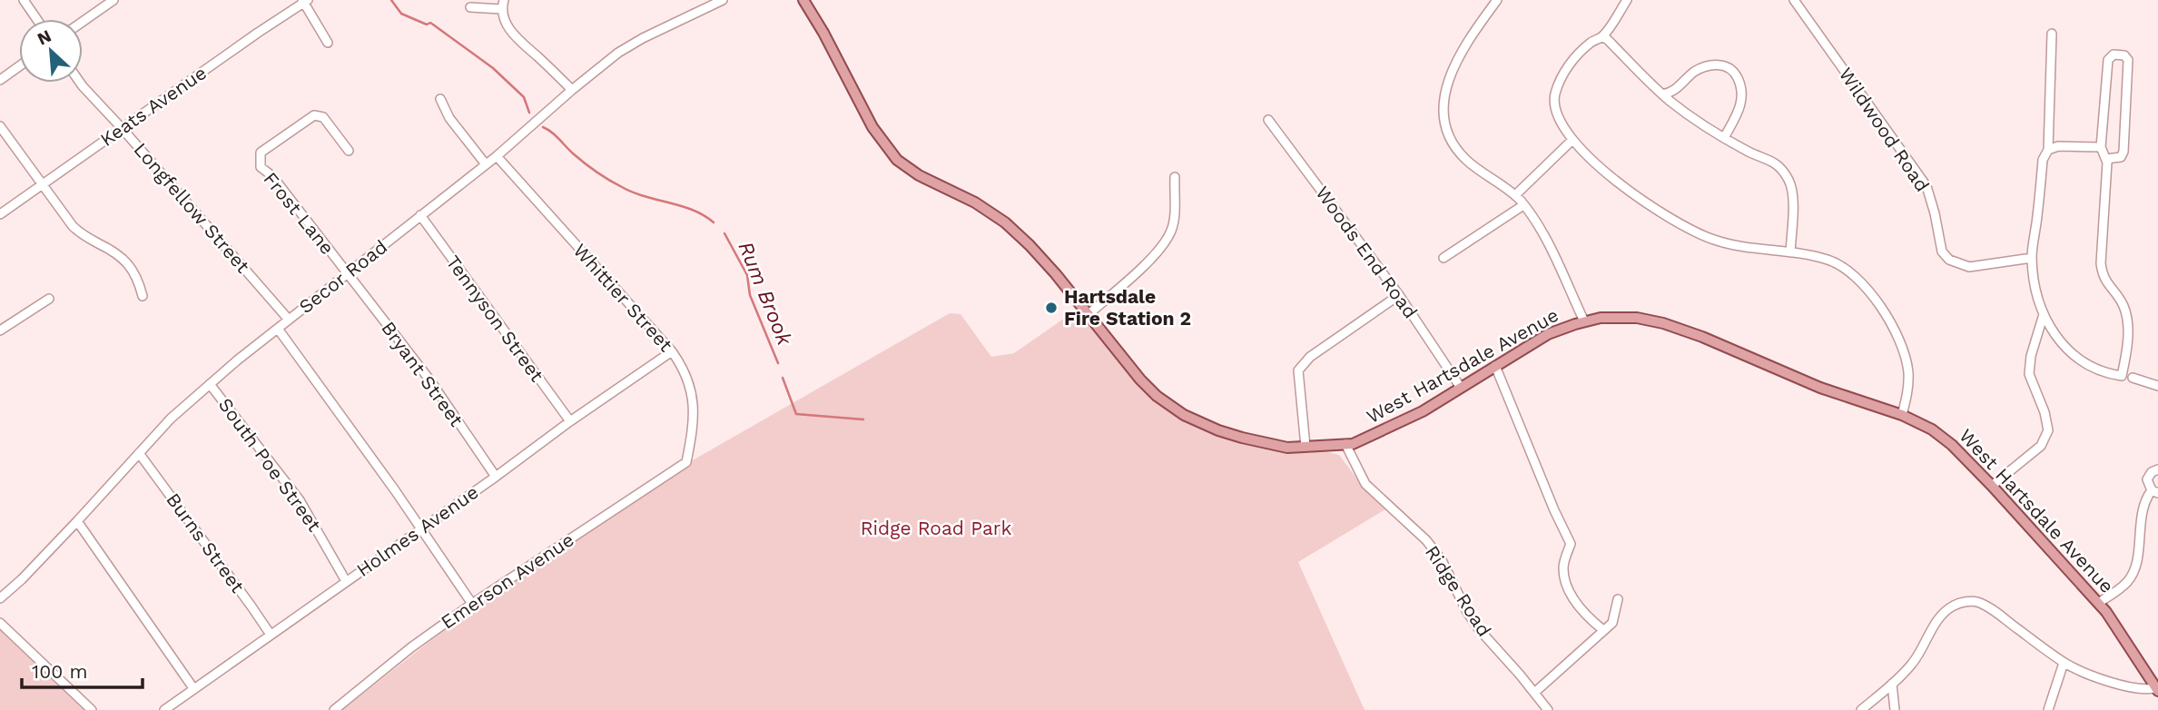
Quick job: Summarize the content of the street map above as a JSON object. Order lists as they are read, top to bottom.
{
  "streets": {
    "main road": ["West Hartsdale Avenue"],
    "street": [
      "Keats Avenue",
      "Wildwood Road",
      "Longfellow Street",
      "Frost Lane",
      "Woods End Road",
      "Secor Road",
      "Whittier Street",
      "Tennyson Street",
      "Bryant Street",
      "South Poe Street",
      "Holmes Avenue",
      "Burns Street",
      "Emerson Avenue",
      "Ridge Road"
    ]
  },
  "crossings": [
    ["Keats Avenue", "Longfellow Street"],
    ["Longfellow Street", "Secor Road"],
    ["Frost Lane", "Secor Road"],
    ["Frost Lane", "Bryant Street"],
    ["Woods End Road", "West Hartsdale Avenue"],
    ["Secor Road", "Whittier Street"],
    ["Secor Road", "Tennyson Street"],
    ["Secor Road", "Bryant Street"],
    ["Secor Road", "South Poe Street"],
    ["Secor Road", "Burns Street"],
    ["Whittier Street", "Holmes Avenue"],
    ["Whittier Street", "Emerson Avenue"],
    ["Tennyson Street", "Holmes Avenue"],
    ["West Hartsdale Avenue", "Ridge Road"],
    ["Bryant Street", "Holmes Avenue"],
    ["South Poe Street", "Holmes Avenue"],
    ["Holmes Avenue", "Burns Street"]
  ],
  "water": ["Rum Brook"],
  "parks": ["Ridge Road Park"],
  "places": ["Hartsdale Fire Station 2"],
  "scale_bar": "100 m",
  "north": "top left"
}
